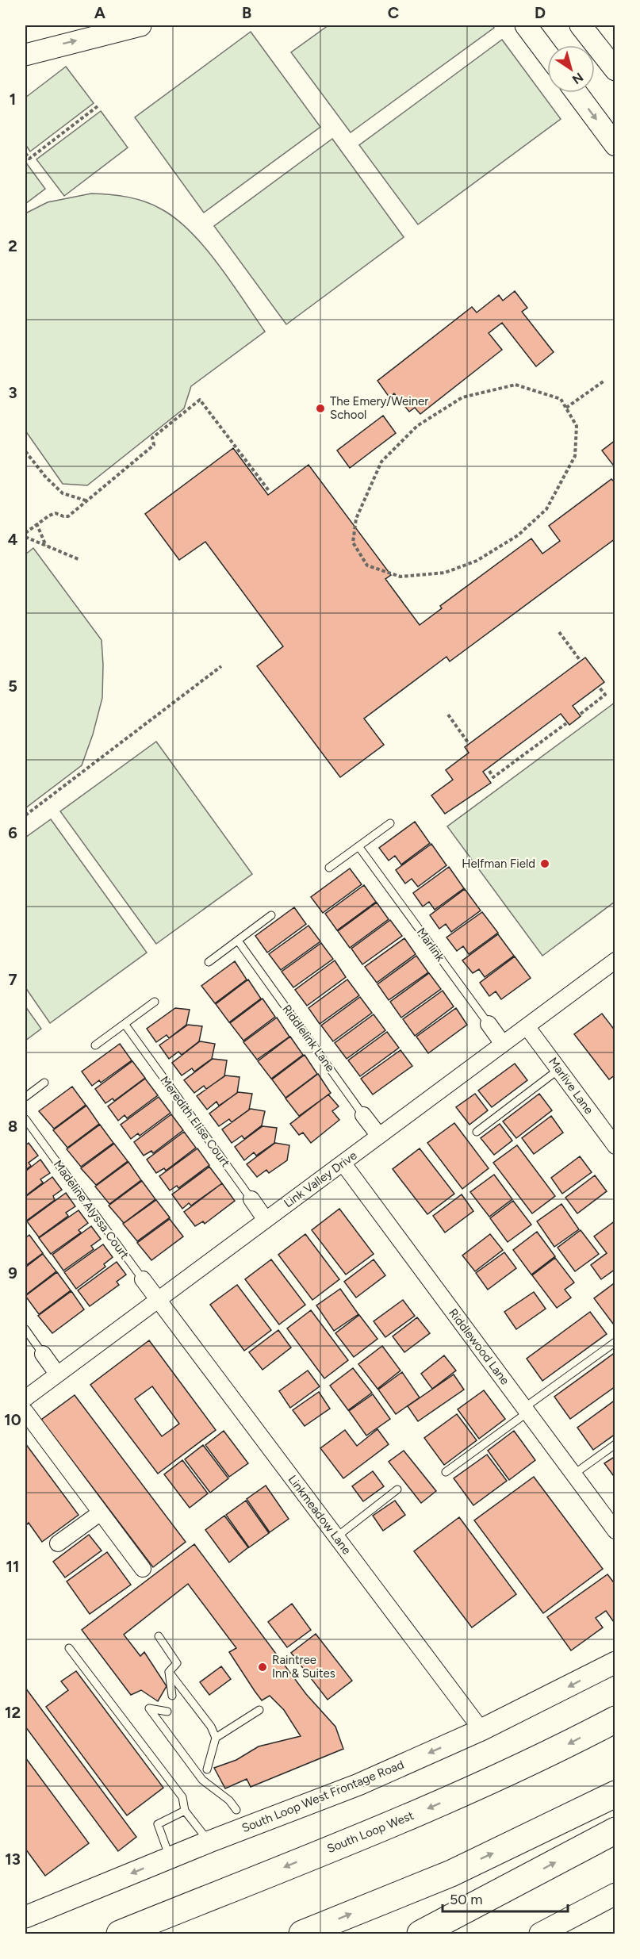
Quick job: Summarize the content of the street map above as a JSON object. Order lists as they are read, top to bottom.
{
  "streets": {
    "highway": ["South Loop West"],
    "main road": ["South Loop West Frontage Road"],
    "street": [
      "Marlink",
      "Riddlelink Lane",
      "Marlive Lane",
      "Meredith Elise Court",
      "Link Valley Drive",
      "Madeline Alyssa Court",
      "Riddlewood Lane",
      "Linkmeadow Lane"
    ]
  },
  "crossings": [
    ["Marlink", "Link Valley Drive"],
    ["Riddlelink Lane", "Link Valley Drive"],
    ["Marlive Lane", "Link Valley Drive"],
    ["Meredith Elise Court", "Link Valley Drive"],
    ["Link Valley Drive", "Madeline Alyssa Court"],
    ["Link Valley Drive", "Riddlewood Lane"],
    ["Link Valley Drive", "Linkmeadow Lane"],
    ["Madeline Alyssa Court", "Linkmeadow Lane"],
    ["Linkmeadow Lane", "South Loop West Frontage Road"]
  ],
  "one_way": ["South Loop West Frontage Road"],
  "places": ["The Emery/Weiner School", "Helfman Field", "Raintree Inn & Suites"],
  "scale_bar": "50 m",
  "north": "bottom right",
  "grid": {
    "columns": [
      "A",
      "B",
      "C",
      "D"
    ],
    "rows": [
      "1",
      "2",
      "3",
      "4",
      "5",
      "6",
      "7",
      "8",
      "9",
      "10",
      "11",
      "12",
      "13"
    ]
  }
}
